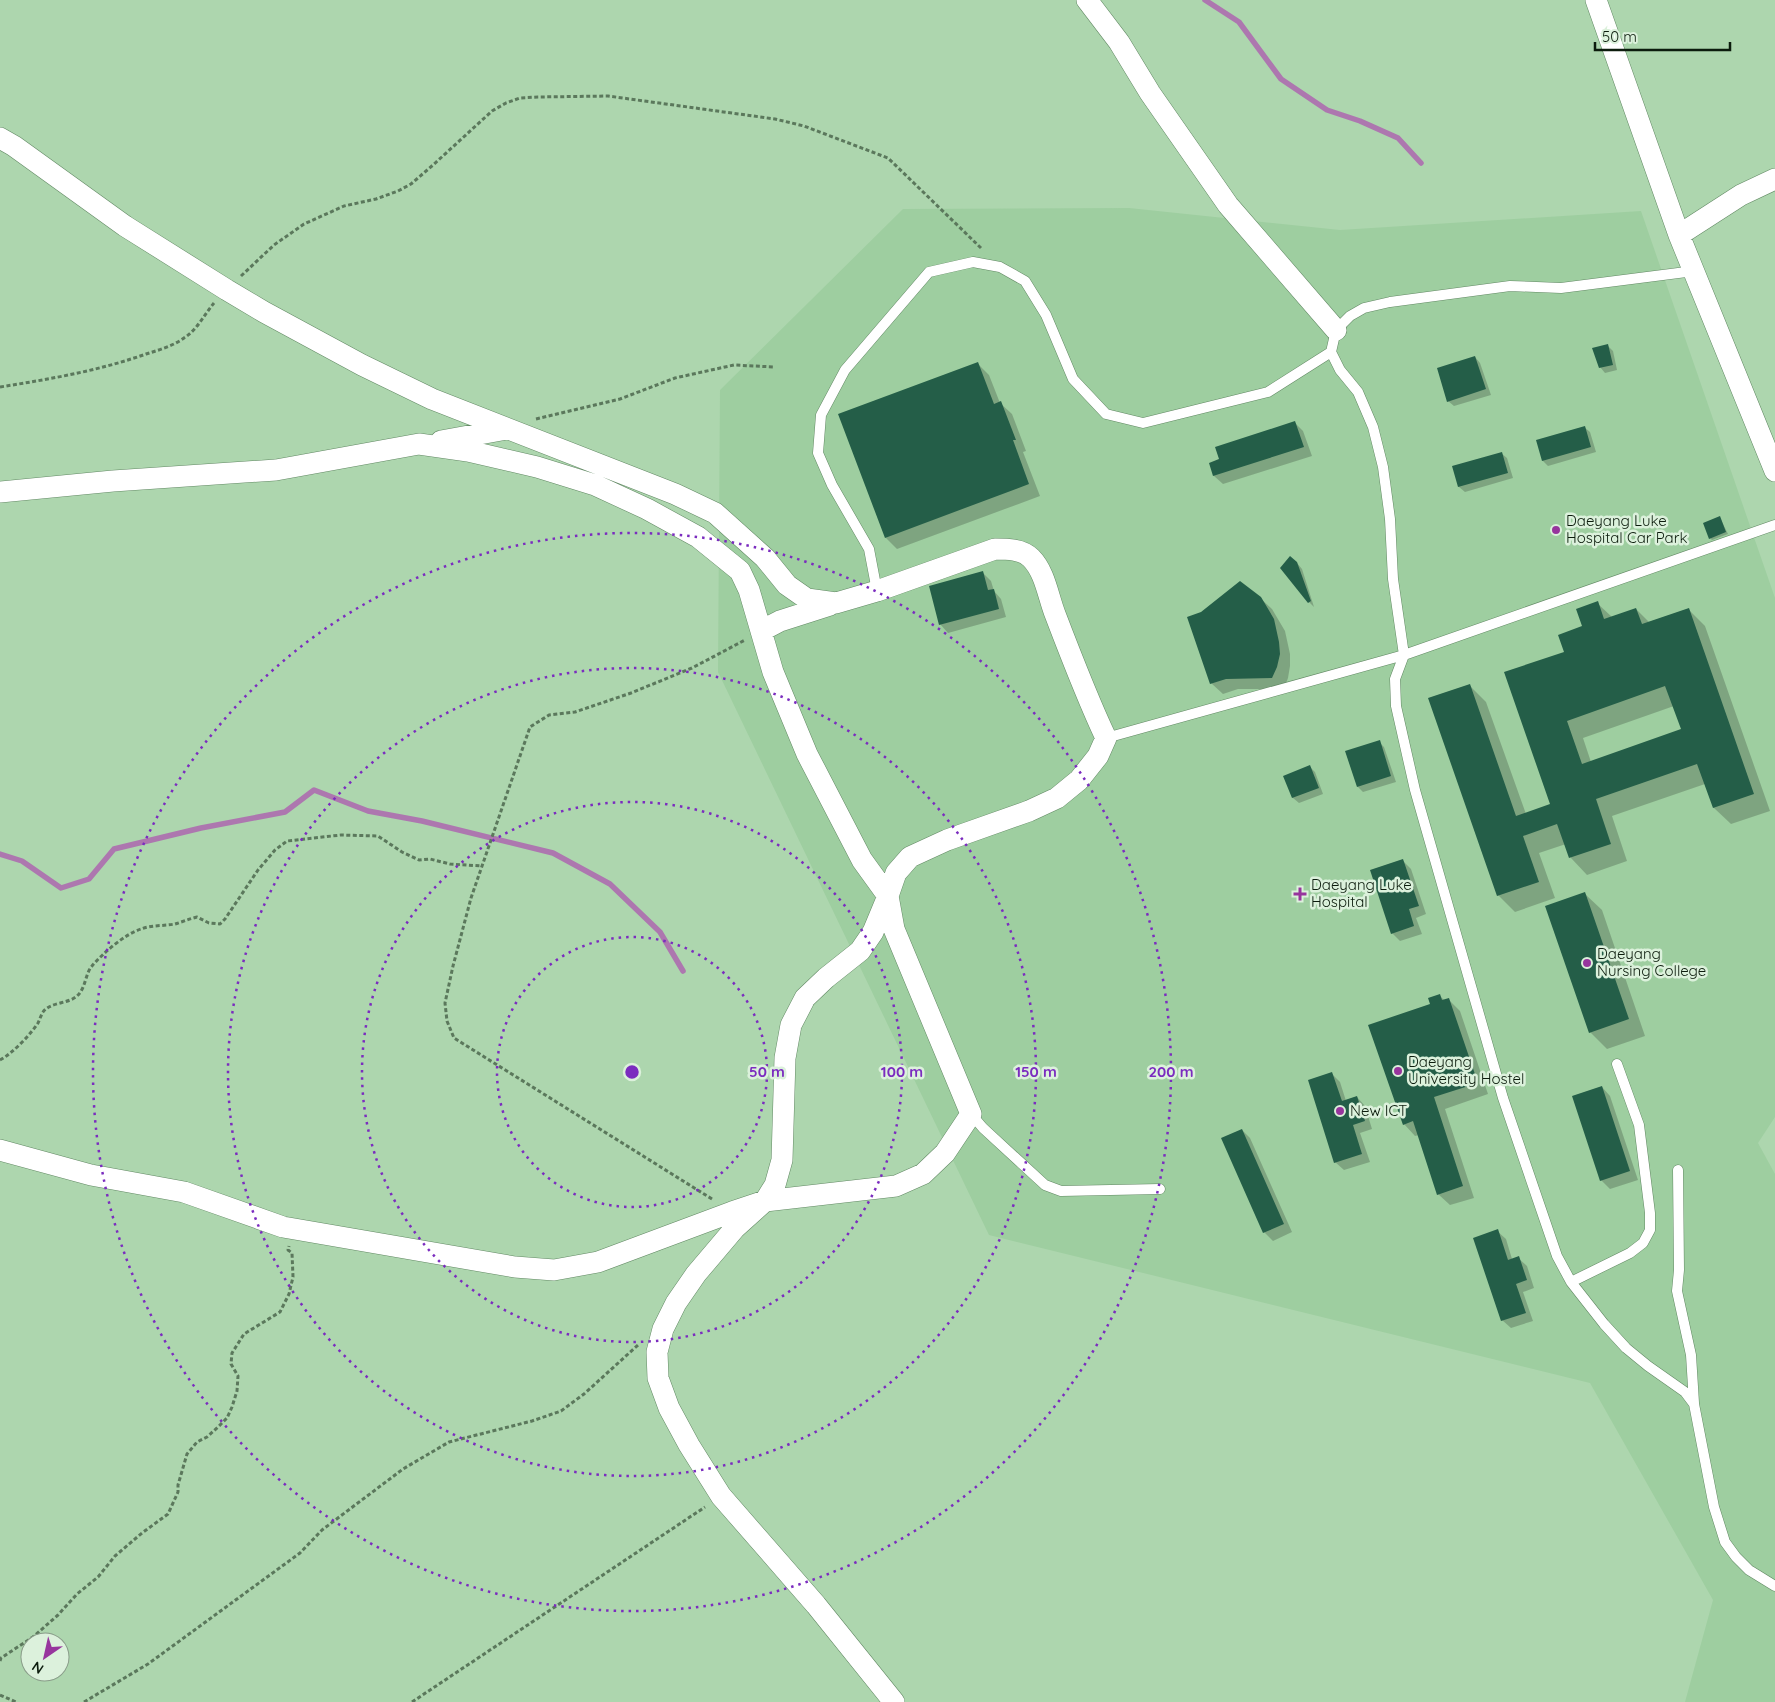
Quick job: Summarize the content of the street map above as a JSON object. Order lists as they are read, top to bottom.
{
  "places": {
    "other": [
      "Daeyang Luke Hospital Car Park",
      "Daeyang Nursing College",
      "Daeyang University Hostel",
      "New ICT"
    ],
    "health": ["Daeyang Luke Hospital"]
  },
  "scale_bar": "50 m",
  "north": "bottom left",
  "rings": [
    "50 m",
    "100 m",
    "150 m",
    "200 m"
  ]
}
